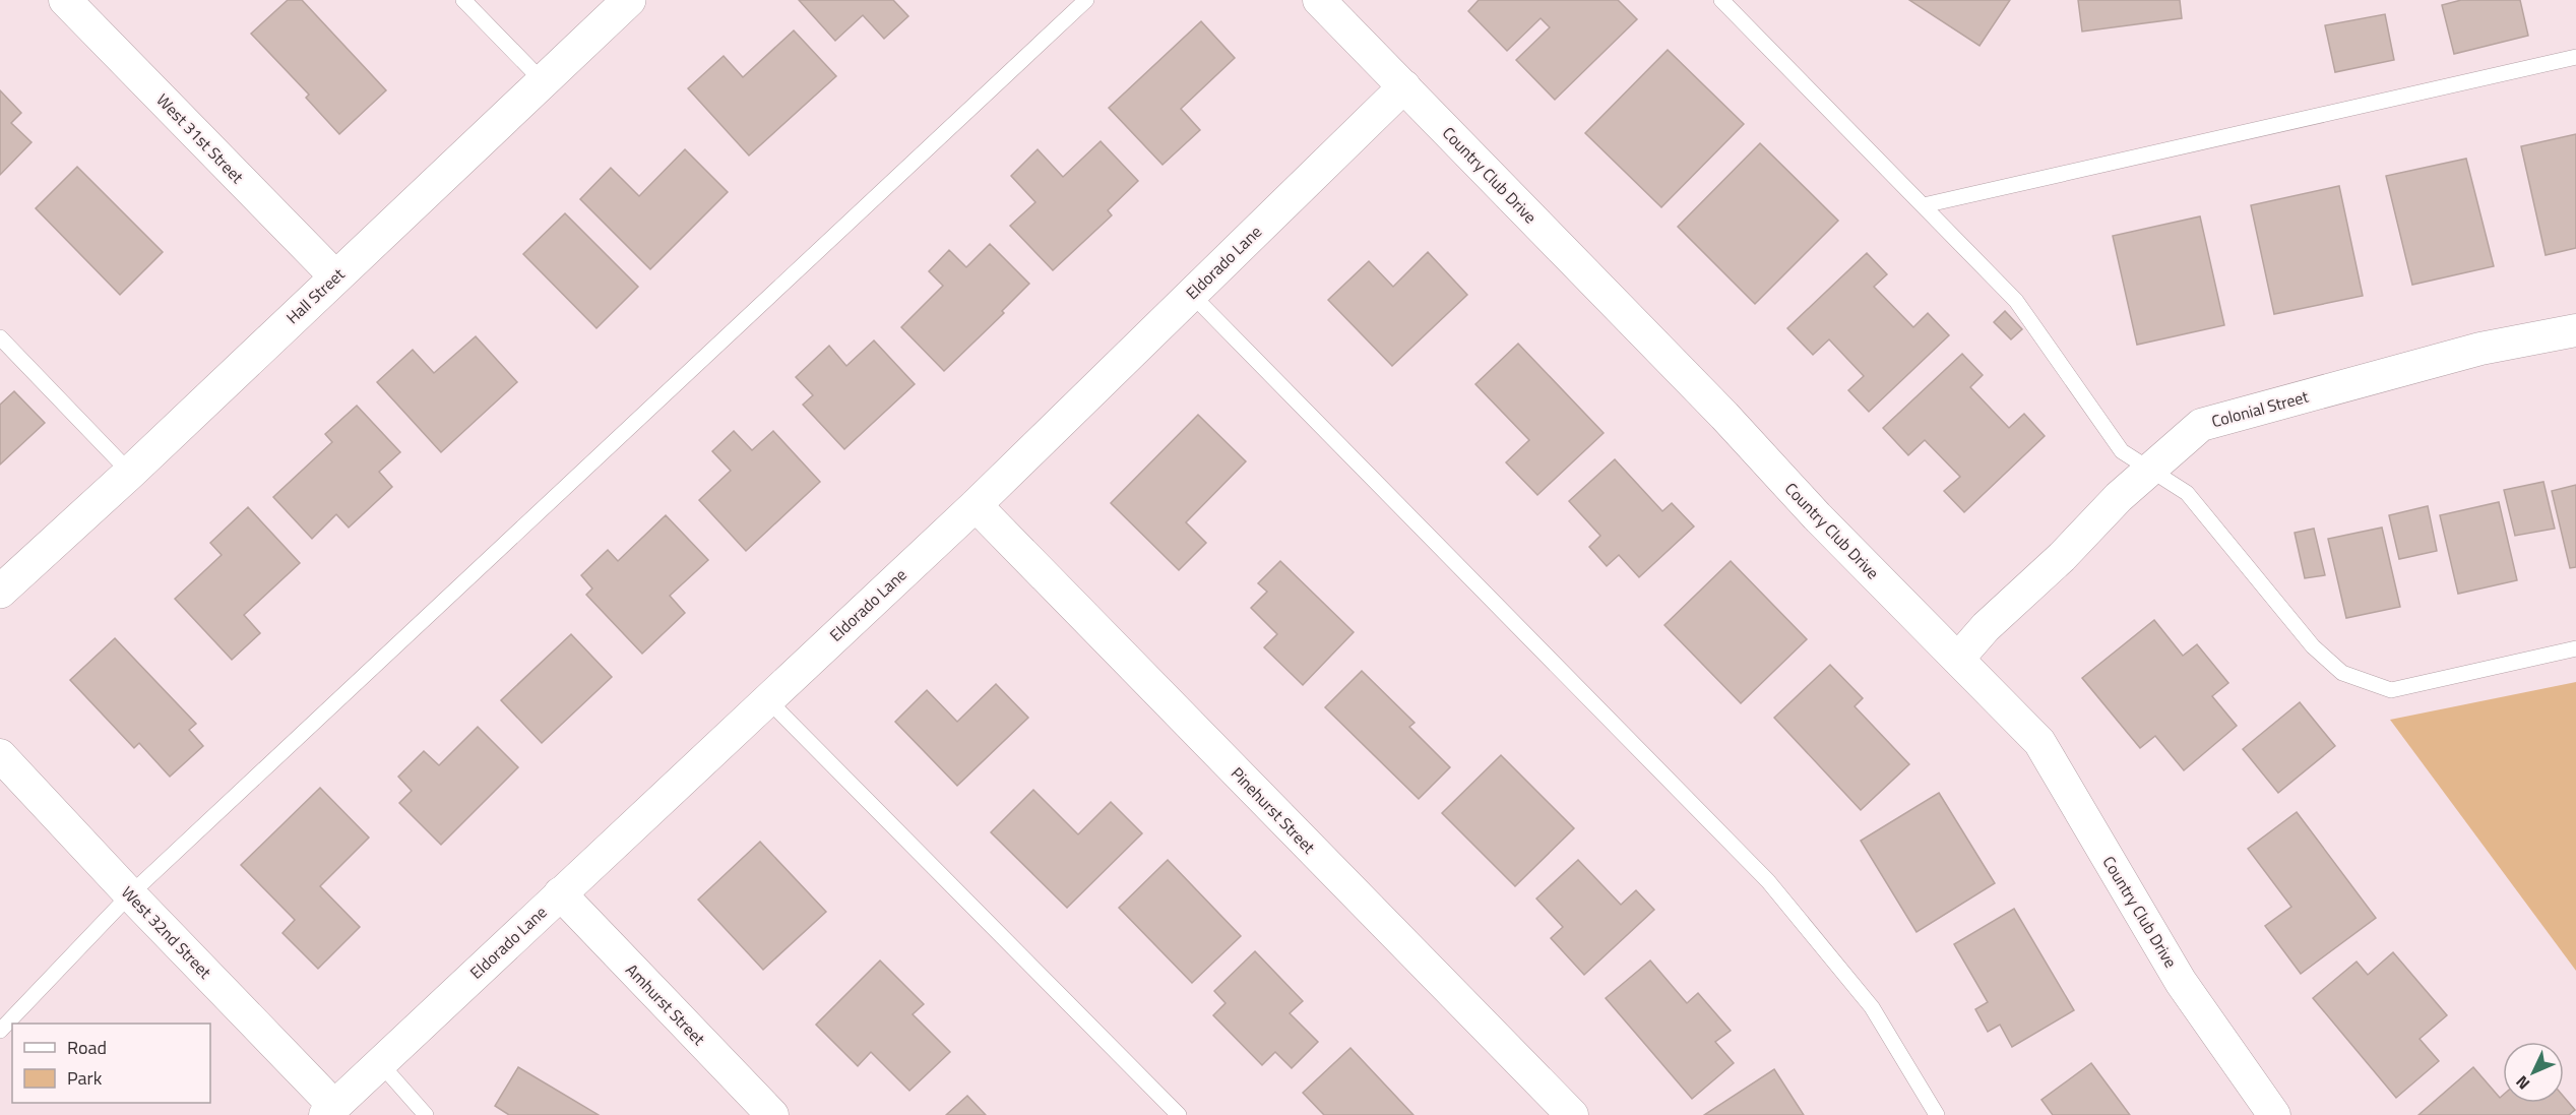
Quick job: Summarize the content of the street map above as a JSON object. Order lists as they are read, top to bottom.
{
  "streets": {
    "street": [
      "West 31st Street",
      "Country Club Drive",
      "Eldorado Lane",
      "Hall Street",
      "Colonial Street",
      "Pinehurst Street",
      "West 32nd Street",
      "Amhurst Street"
    ]
  },
  "crossings": [
    ["West 31st Street", "Hall Street"],
    ["Country Club Drive", "Eldorado Lane"],
    ["Country Club Drive", "Colonial Street"],
    ["Eldorado Lane", "Pinehurst Street"],
    ["Eldorado Lane", "West 32nd Street"],
    ["Eldorado Lane", "Amhurst Street"]
  ],
  "legend": ["Road", "Park"],
  "north": "bottom left"
}
